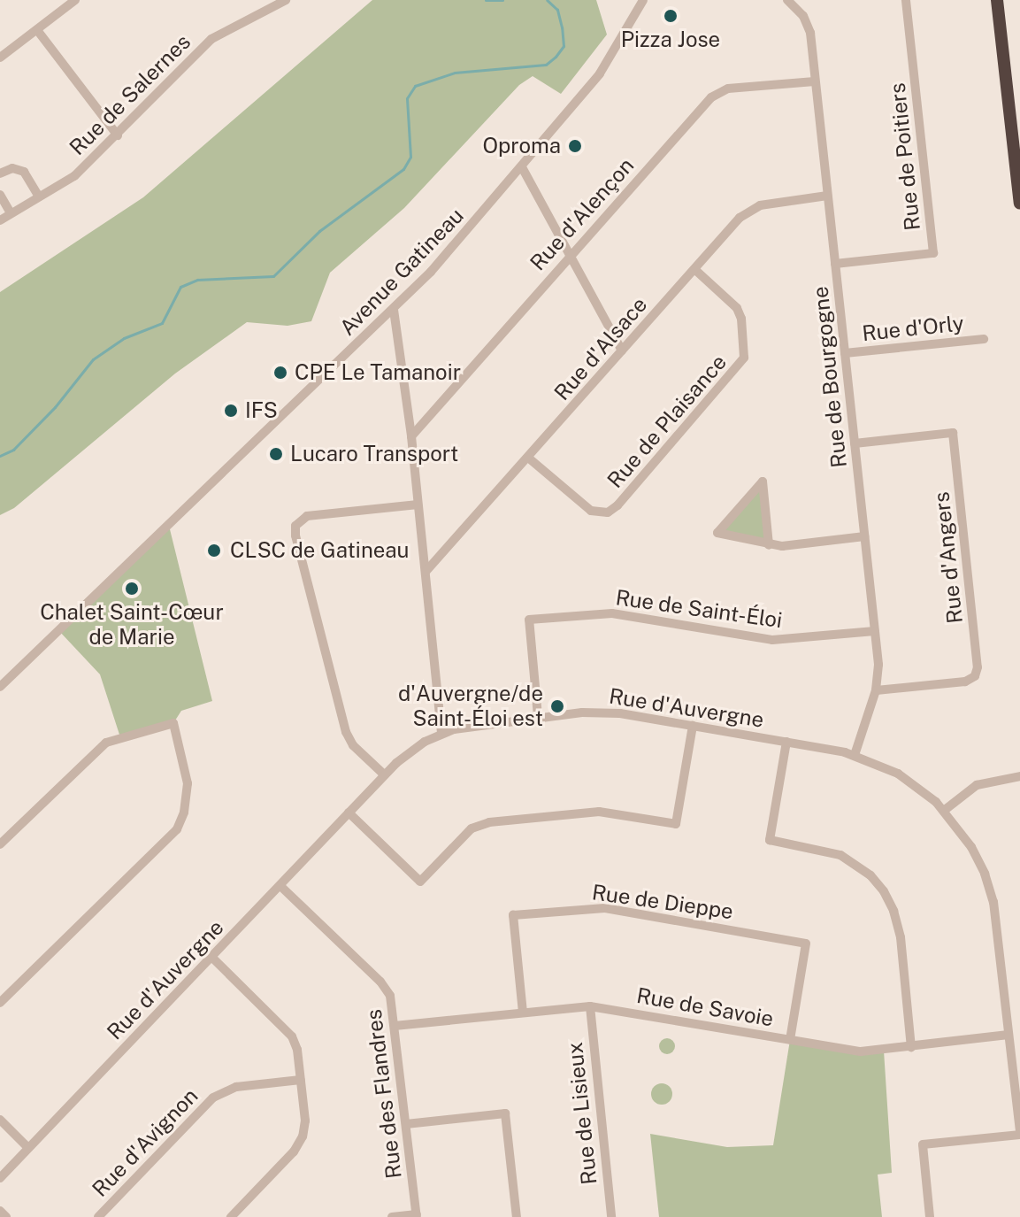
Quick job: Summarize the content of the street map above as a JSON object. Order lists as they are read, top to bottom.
{
  "streets": {
    "street": [
      "Rue de Salernes",
      "Rue de Poitiers",
      "Rue d'Alençon",
      "Avenue Gatineau",
      "Rue d'Orly",
      "Rue d'Alsace",
      "Rue de Bourgogne",
      "Rue de Plaisance",
      "Rue d'Angers",
      "Rue de Saint-Éloi",
      "Rue d'Auvergne",
      "Rue de Dieppe",
      "Rue de Savoie",
      "Rue des Flandres",
      "Rue de Lisieux",
      "Rue d'Avignon"
    ]
  },
  "crossings": [
    ["Rue de Poitiers", "Rue de Bourgogne"],
    ["Rue d'Alençon", "Rue de Bourgogne"],
    ["Rue d'Orly", "Rue de Bourgogne"],
    ["Rue d'Alsace", "Rue de Bourgogne"],
    ["Rue d'Alsace", "Rue de Plaisance"],
    ["Rue de Bourgogne", "Rue d'Angers"],
    ["Rue de Bourgogne", "Rue de Saint-Éloi"],
    ["Rue de Bourgogne", "Rue d'Auvergne"],
    ["Rue de Saint-Éloi", "Rue d'Auvergne"],
    ["Rue d'Auvergne", "Rue de Savoie"],
    ["Rue d'Auvergne", "Rue des Flandres"],
    ["Rue de Dieppe", "Rue de Savoie"],
    ["Rue de Savoie", "Rue des Flandres"],
    ["Rue de Savoie", "Rue de Lisieux"]
  ],
  "places": [
    "Pizza Jose",
    "Oproma",
    "CPE Le Tamanoir",
    "IFS",
    "Lucaro Transport",
    "CLSC de Gatineau",
    "Chalet Saint-Cœur de Marie",
    "d'Auvergne/de Saint-Éloi est"
  ]
}
